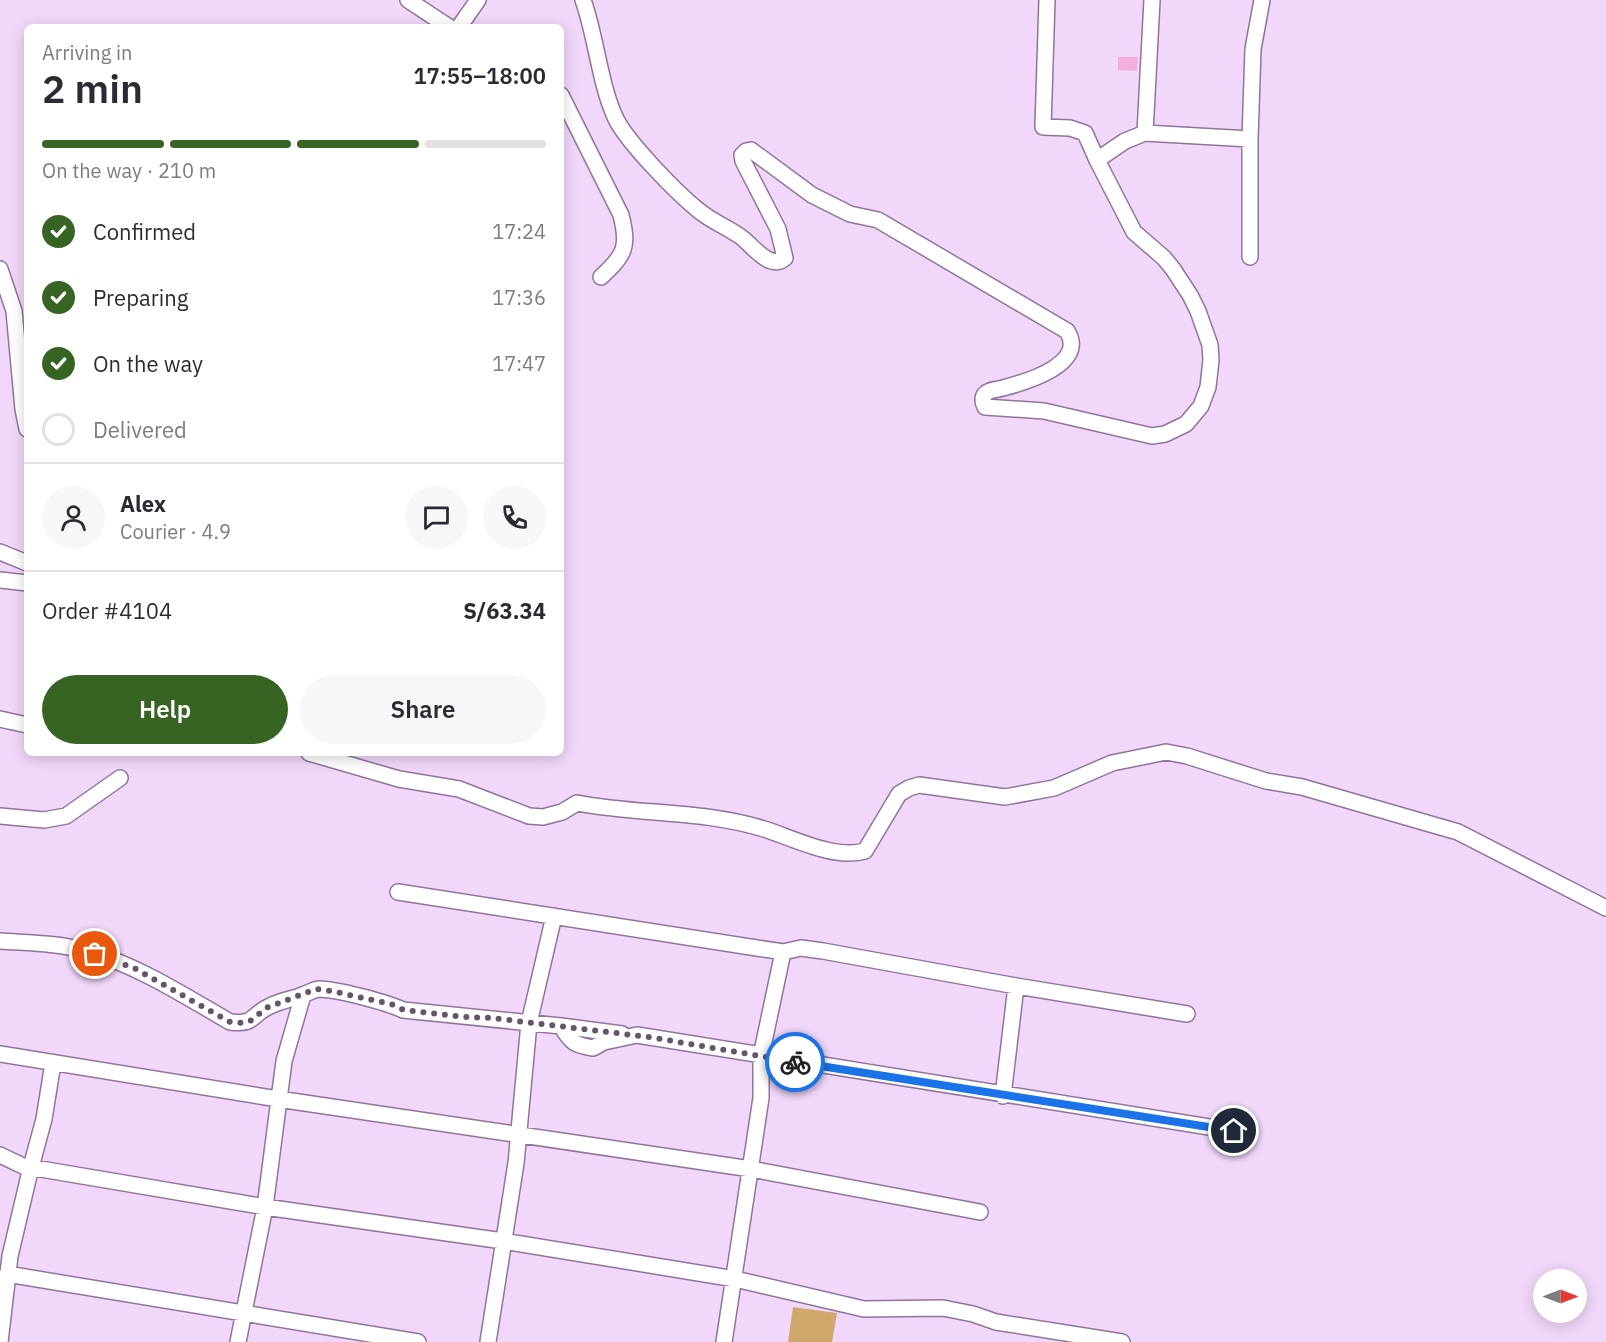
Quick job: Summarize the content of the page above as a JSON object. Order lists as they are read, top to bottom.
{
  "north": "right",
  "page": {
    "heading": ["2 min", "Arriving in", "17:55–18:00"],
    "panel": [
      "Alex",
      "Courier · 4.9",
      "Order #4104",
      "S/63.34"
    ],
    "bar": "On the way · 210 m",
    "list": [
      ["Confirmed", "17:24"],
      ["Preparing", "17:36"],
      ["On the way", "17:47"],
      "Delivered"
    ],
    "buttons": ["Help", "Share"]
  }
}
